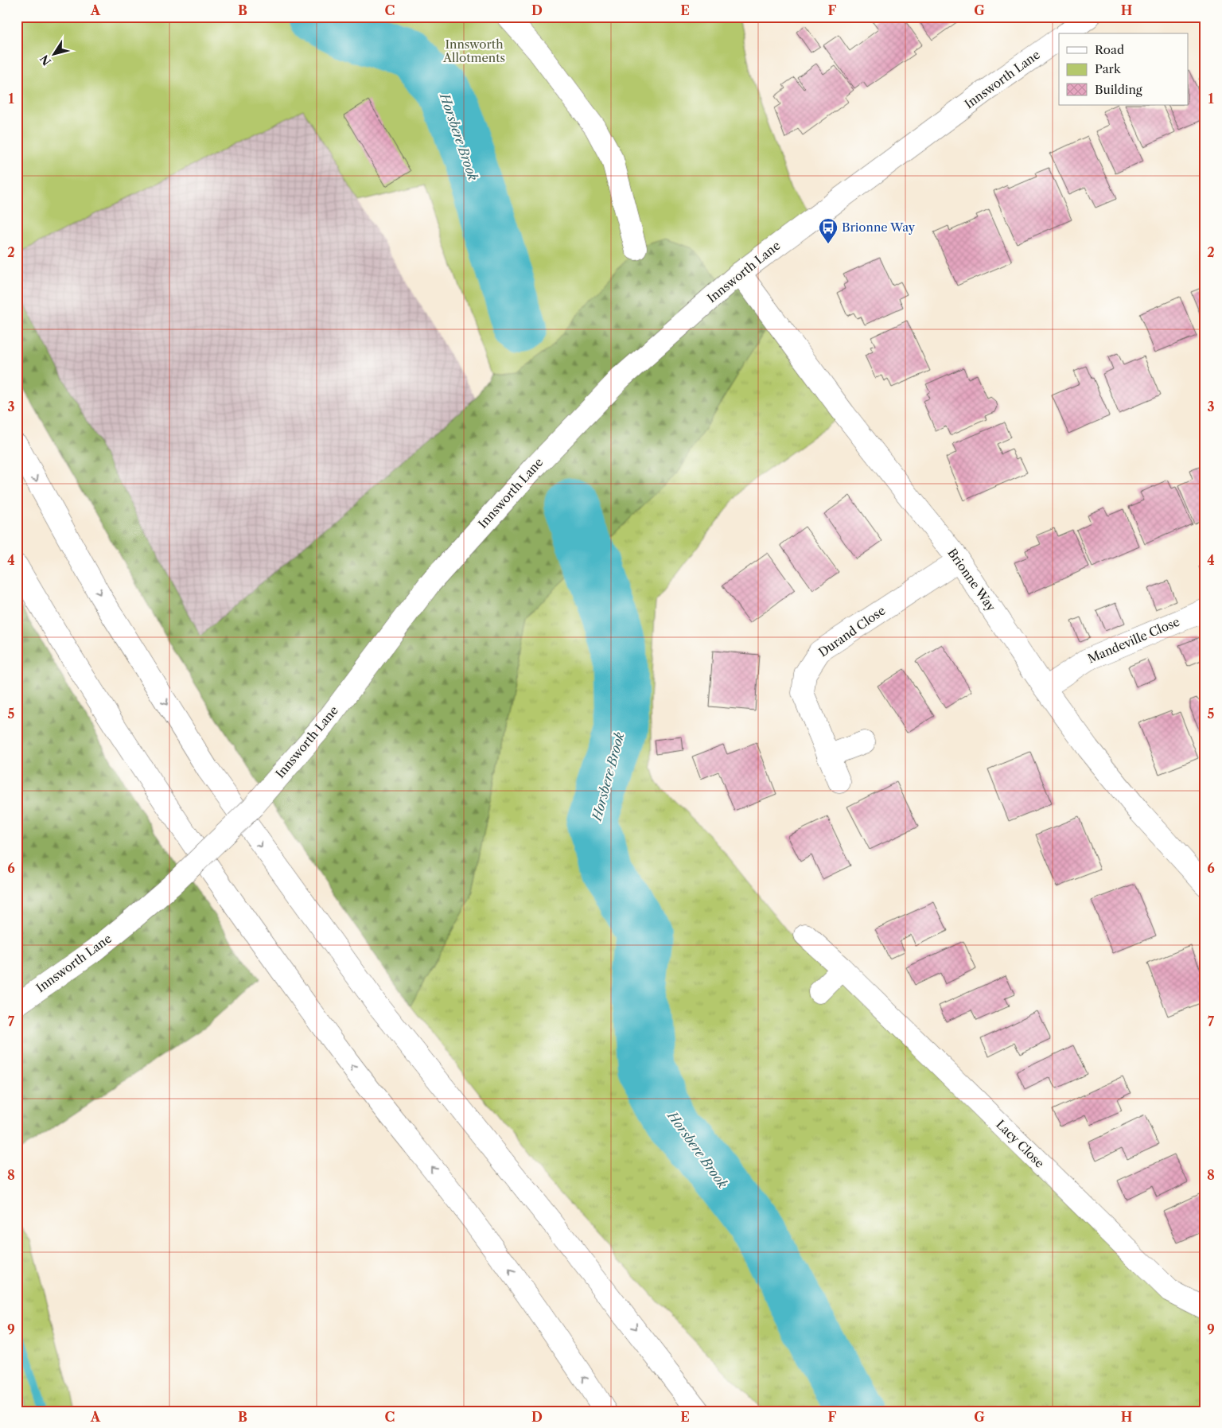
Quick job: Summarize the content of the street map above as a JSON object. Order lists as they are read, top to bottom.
{
  "streets": {
    "main road": [
      "Innsworth Lane",
      "Brionne Way",
      "Durand Close",
      "Mandeville Close",
      "Lacy Close"
    ]
  },
  "crossings": [
    ["Innsworth Lane", "Brionne Way"],
    ["Brionne Way", "Durand Close"],
    ["Brionne Way", "Mandeville Close"]
  ],
  "water": ["Horsbere Brook"],
  "parks": ["Innsworth Allotments"],
  "places": {
    "bus stop": ["Brionne Way"]
  },
  "legend": ["Road", "Park", "Building"],
  "north": "bottom left",
  "grid": {
    "columns": [
      "A",
      "B",
      "C",
      "D",
      "E",
      "F",
      "G",
      "H"
    ],
    "rows": [
      "1",
      "2",
      "3",
      "4",
      "5",
      "6",
      "7",
      "8",
      "9"
    ]
  }
}
